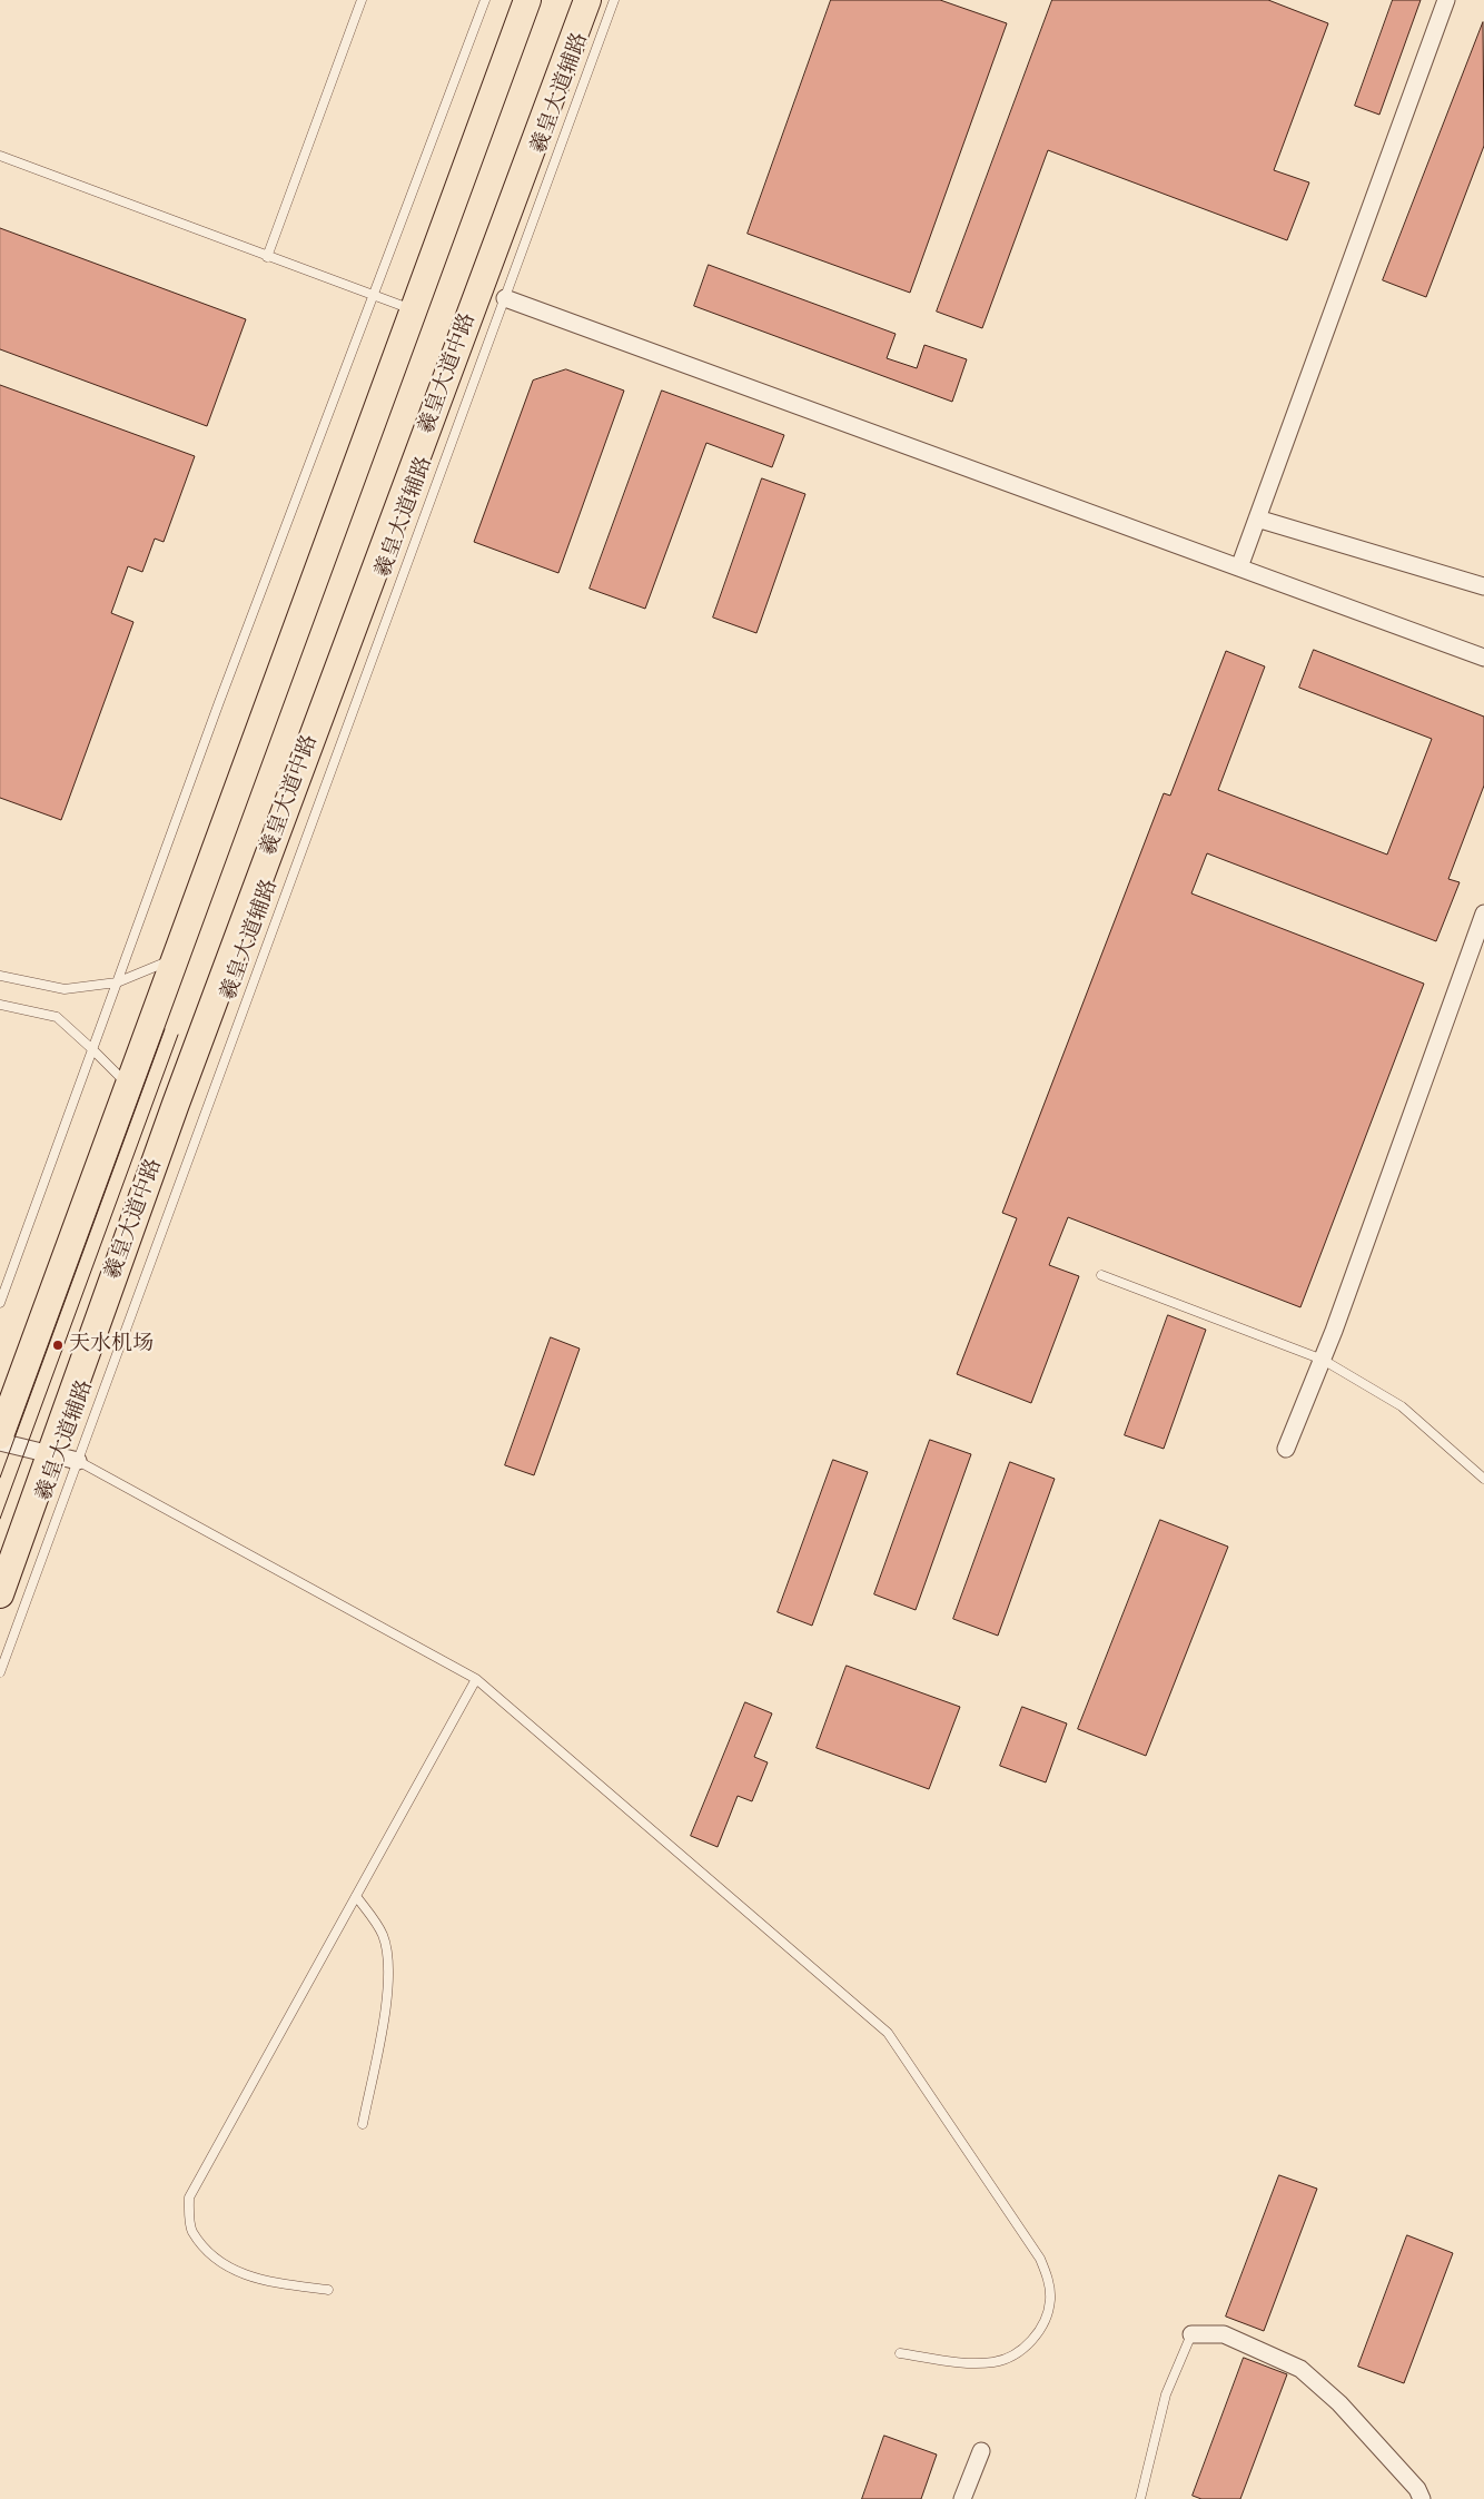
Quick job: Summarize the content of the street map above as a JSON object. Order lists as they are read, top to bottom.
{
  "streets": {
    "main road": ["羲皇大道中路"],
    "lane": ["羲皇大道辅路"]
  },
  "places": ["天水机场"]
}
